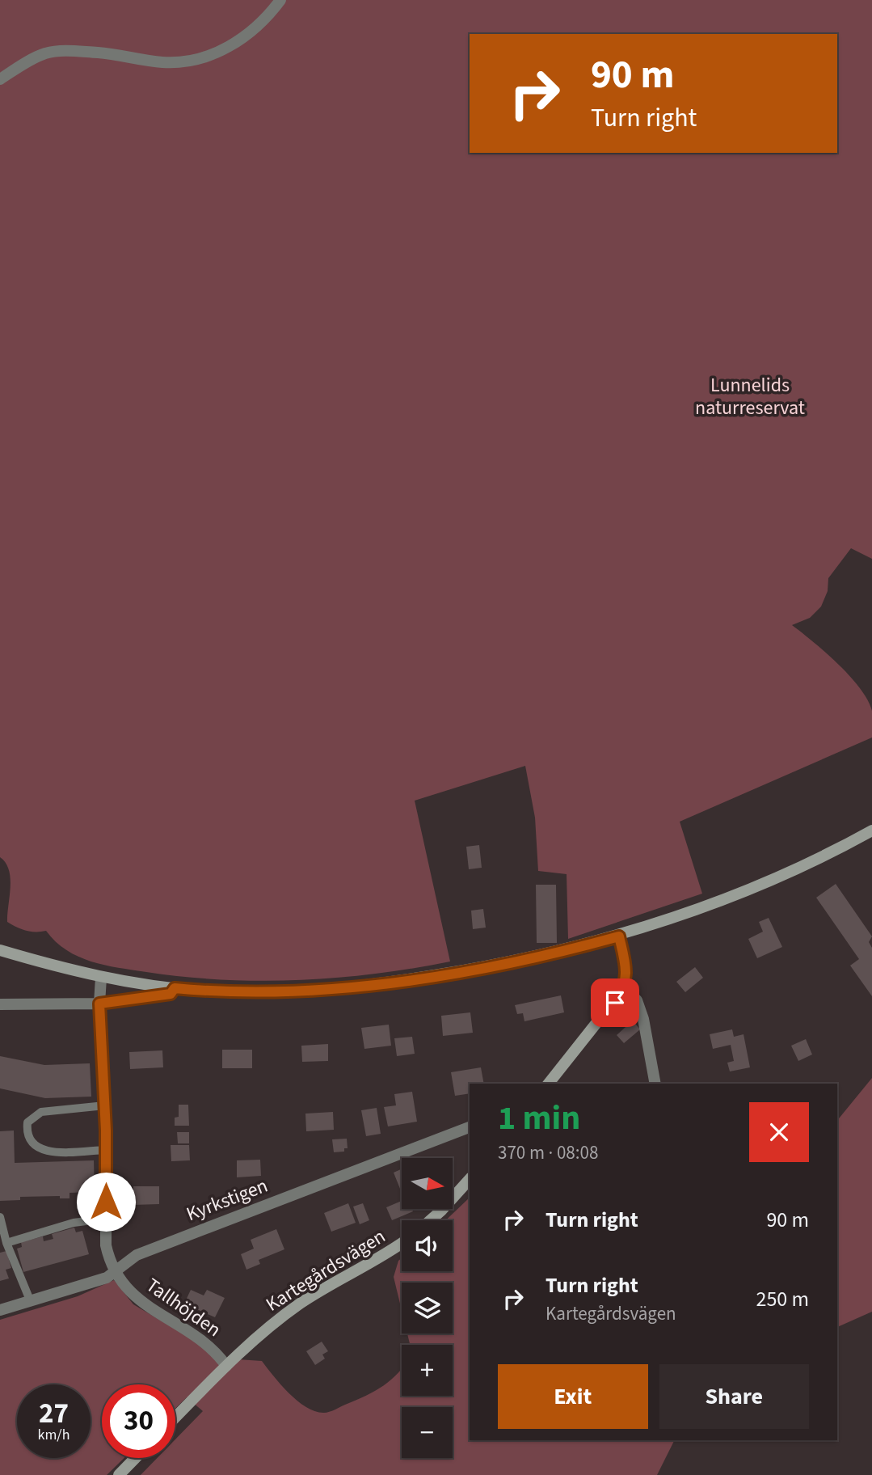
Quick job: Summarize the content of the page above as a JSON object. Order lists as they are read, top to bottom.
{
  "streets": {
    "street": ["Kyrkstigen", "Kartegårdsvägen", "Tallhöjden"]
  },
  "crossings": [
    ["Kyrkstigen", "Tallhöjden"],
    ["Kartegårdsvägen", "Tallhöjden"]
  ],
  "parks": ["Lunnelids naturreservat"],
  "north": "right",
  "page": {
    "turn": ["90 m", "Turn right"],
    "heading": ["1 min", "370 m · 08:08"],
    "map_buttons": ["+", "−"],
    "list": [
      {
        "name": "Turn right",
        "value": "90 m"
      },
      {
        "name": "Turn right",
        "note": "Kartegårdsvägen",
        "value": "250 m"
      }
    ],
    "buttons": ["Exit", "Share"],
    "speed": "27 km/h",
    "limit": "30"
  }
}
